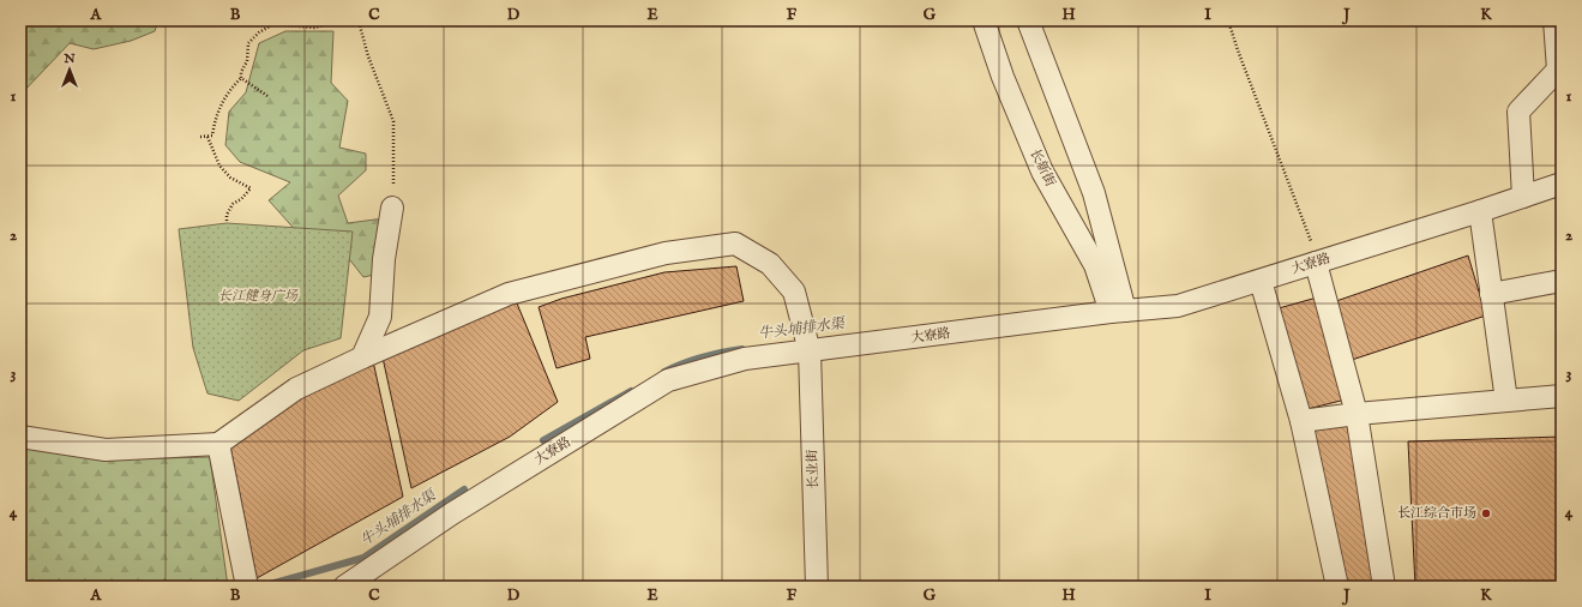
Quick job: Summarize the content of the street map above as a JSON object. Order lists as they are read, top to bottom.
{
  "streets": {
    "street": ["长新街", "大寮路", "长业街"]
  },
  "crossings": [
    ["长新街", "大寮路"],
    ["大寮路", "长业街"]
  ],
  "water": ["牛头埔排水渠"],
  "parks": ["长江健身广场"],
  "places": ["长江综合市场"],
  "north": "top",
  "grid": {
    "columns": [
      "A",
      "B",
      "C",
      "D",
      "E",
      "F",
      "G",
      "H",
      "I",
      "J",
      "K"
    ],
    "rows": [
      "1",
      "2",
      "3",
      "4"
    ]
  }
}
